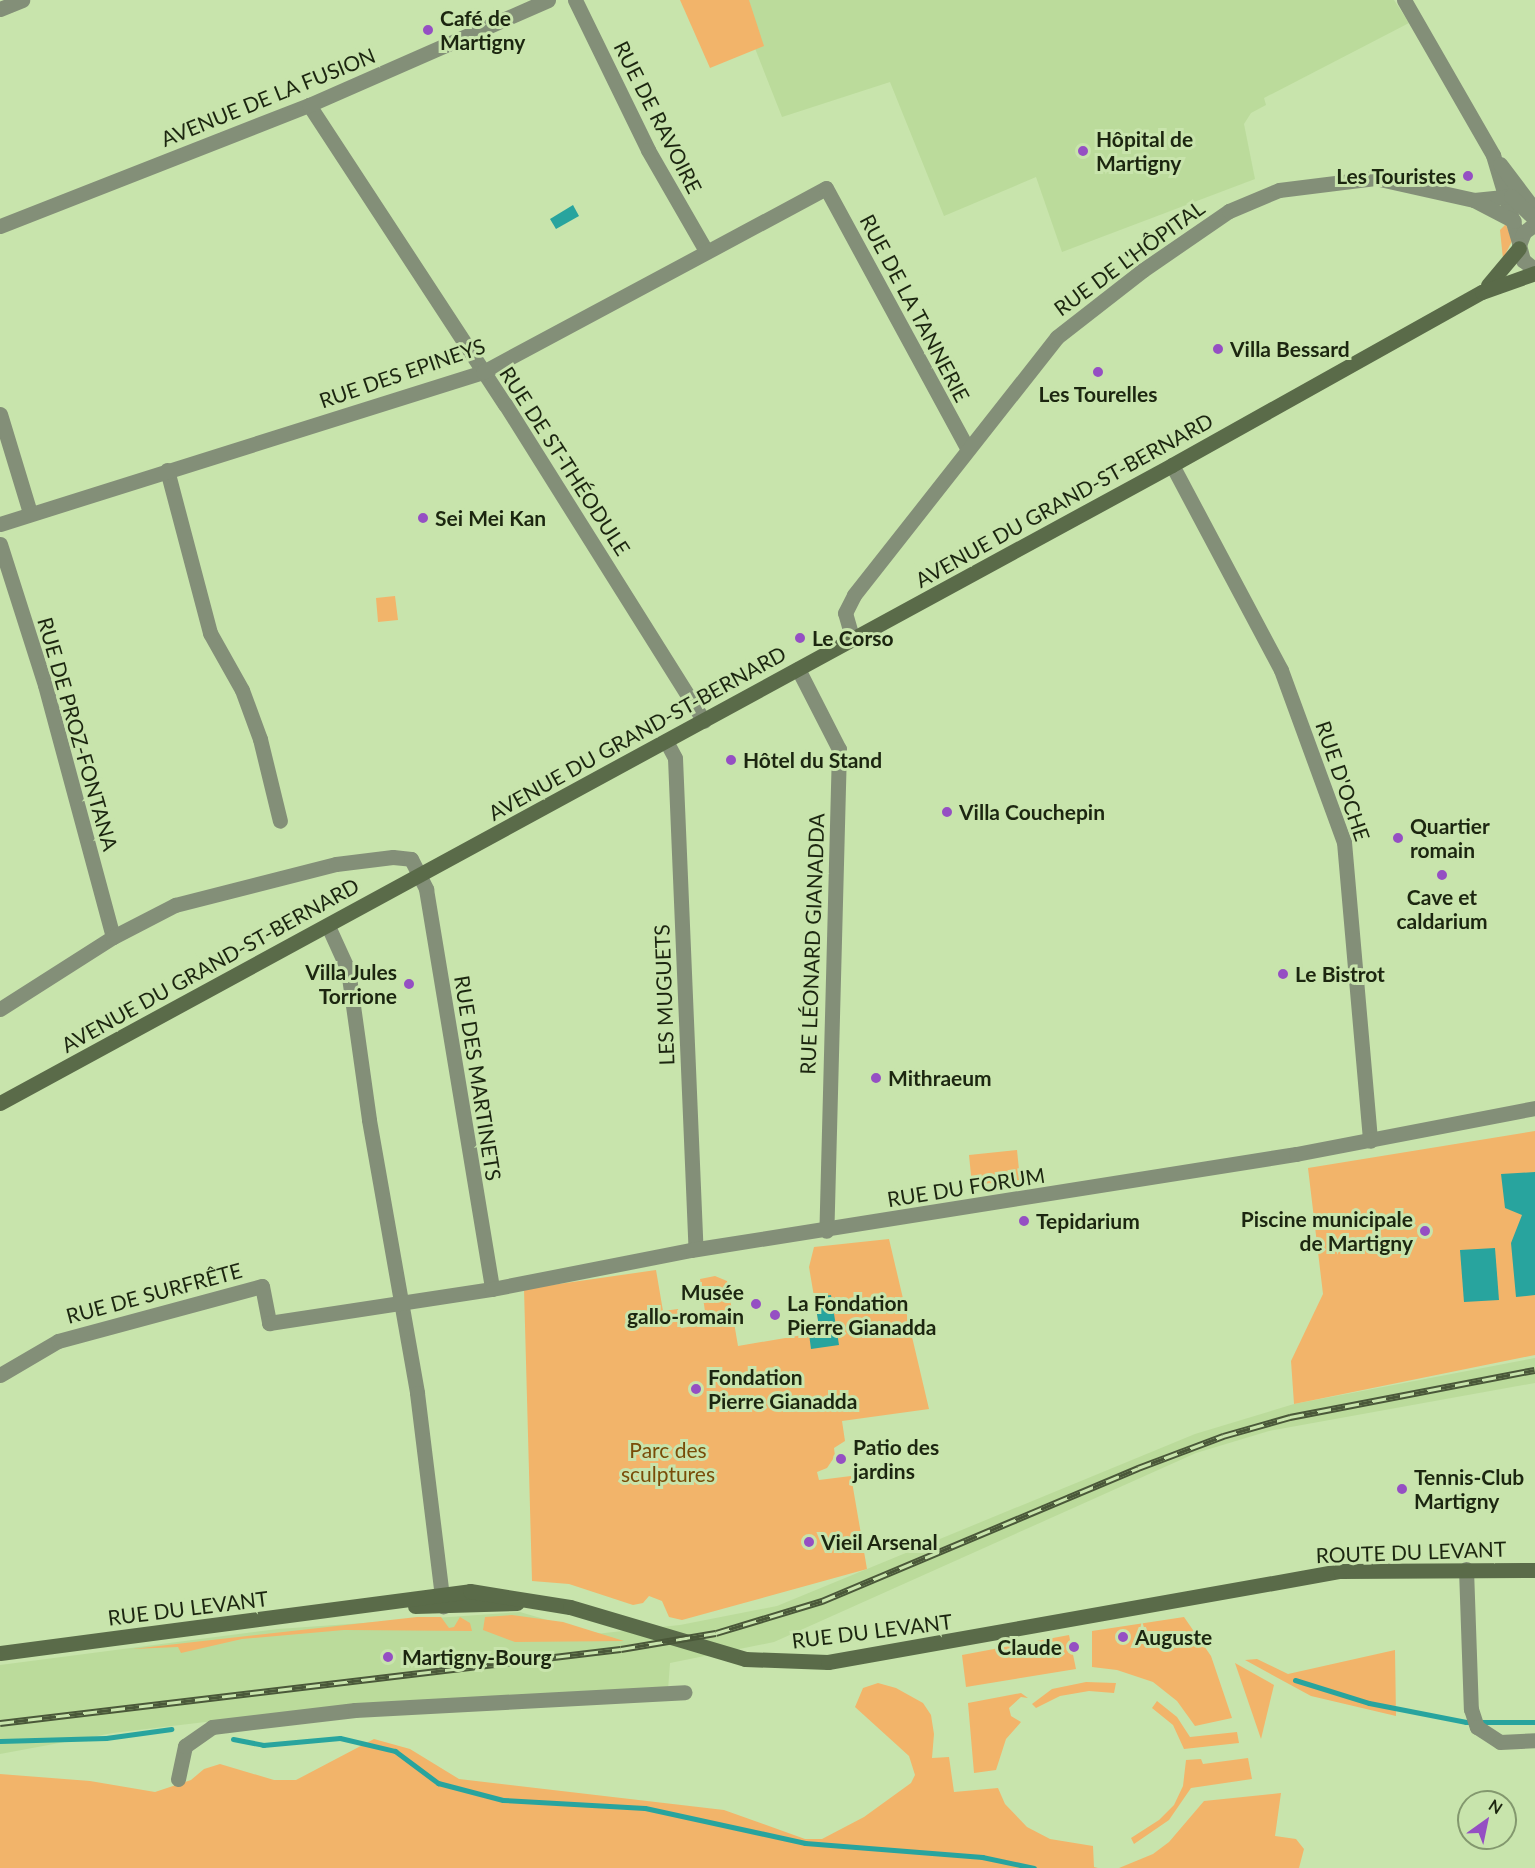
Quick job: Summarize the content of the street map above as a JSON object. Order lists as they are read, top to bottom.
{
  "streets": {
    "street": [
      "AVENUE DE LA FUSION",
      "RUE DE RAVOIRE",
      "RUE DE L'HÔPITAL",
      "RUE DE LA TANNERIE",
      "RUE DES EPINEYS",
      "RUE DE ST-THÉODULE",
      "AVENUE DU GRAND-ST-BERNARD",
      "RUE DE PROZ-FONTANA",
      "RUE D'OCHE",
      "RUE LÉONARD GIANADDA",
      "LES MUGUETS",
      "RUE DES MARTINETS",
      "RUE DU FORUM",
      "RUE DE SURFRÊTE",
      "ROUTE DU LEVANT",
      "RUE DU LEVANT"
    ]
  },
  "crossings": [
    ["AVENUE DE LA FUSION", "RUE DE ST-THÉODULE"],
    ["RUE DE RAVOIRE", "RUE DES EPINEYS"],
    ["RUE DE L'HÔPITAL", "RUE DE LA TANNERIE"],
    ["RUE DE L'HÔPITAL", "AVENUE DU GRAND-ST-BERNARD"],
    ["RUE DE LA TANNERIE", "RUE DES EPINEYS"],
    ["RUE DES EPINEYS", "RUE DE ST-THÉODULE"],
    ["RUE DE ST-THÉODULE", "AVENUE DU GRAND-ST-BERNARD"],
    ["AVENUE DU GRAND-ST-BERNARD", "RUE D'OCHE"],
    ["AVENUE DU GRAND-ST-BERNARD", "RUE LÉONARD GIANADDA"],
    ["AVENUE DU GRAND-ST-BERNARD", "LES MUGUETS"],
    ["AVENUE DU GRAND-ST-BERNARD", "RUE DES MARTINETS"],
    ["RUE D'OCHE", "RUE DU FORUM"],
    ["RUE LÉONARD GIANADDA", "RUE DU FORUM"],
    ["LES MUGUETS", "RUE DU FORUM"],
    ["RUE DES MARTINETS", "RUE DU FORUM"],
    ["RUE DU FORUM", "RUE DE SURFRÊTE"],
    ["ROUTE DU LEVANT", "RUE DU LEVANT"]
  ],
  "parks": ["Parc des sculptures"],
  "places": [
    "Café de Martigny",
    "Hôpital de Martigny",
    "Les Touristes",
    "Villa Bessard",
    "Les Tourelles",
    "Sei Mei Kan",
    "Le Corso",
    "Hôtel du Stand",
    "Villa Couchepin",
    "Quartier romain",
    "Cave et caldarium",
    "Le Bistrot",
    "Villa Jules Torrione",
    "Mithraeum",
    "Tepidarium",
    "Piscine municipale de Martigny",
    "Musée gallo-romain",
    "La Fondation Pierre Gianadda",
    "Fondation Pierre Gianadda",
    "Patio des jardins",
    "Tennis-Club Martigny",
    "Vieil Arsenal",
    "Auguste",
    "Claude",
    "Martigny-Bourg"
  ],
  "north": "top right"
}
